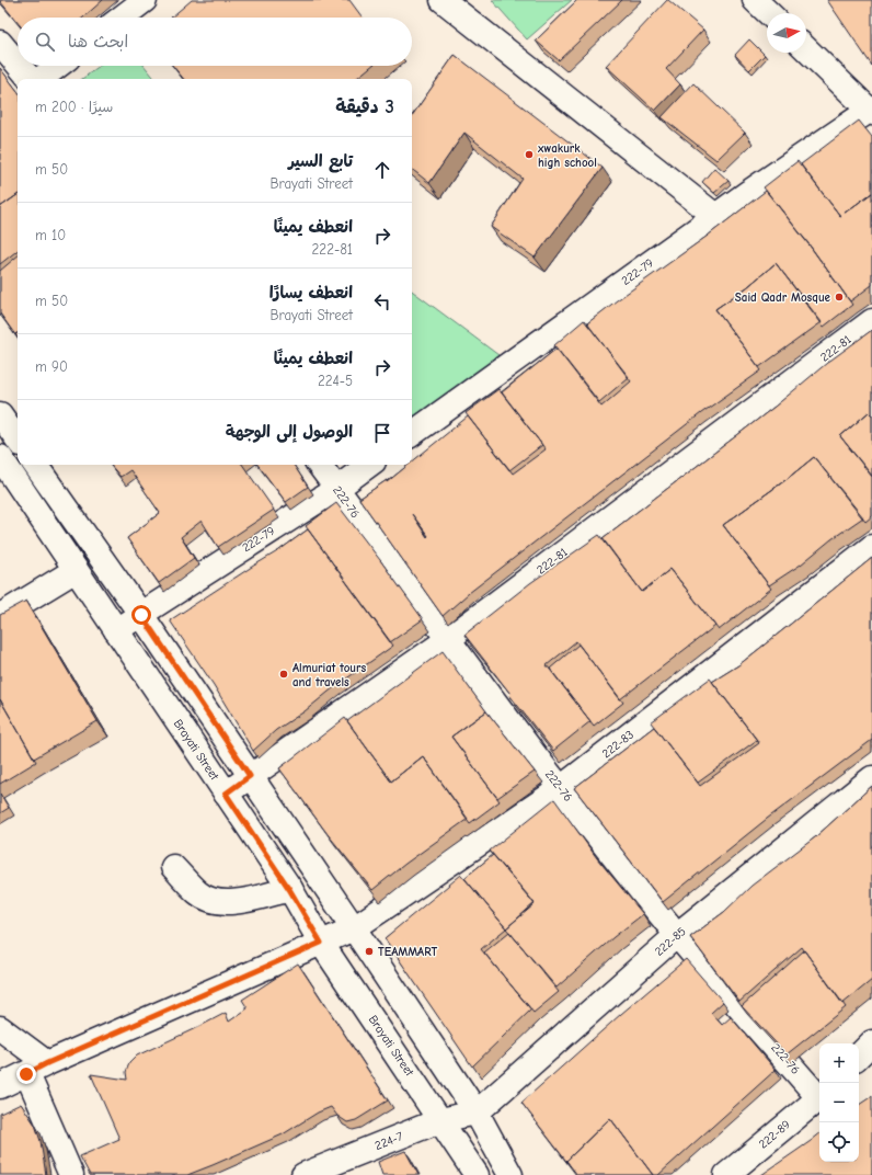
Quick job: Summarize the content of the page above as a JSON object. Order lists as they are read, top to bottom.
{
  "streets": {
    "street": [
      "222-79",
      "222-81",
      "222-76",
      "222-83",
      "Brayati Street",
      "222-85",
      "222-89",
      "224-7"
    ]
  },
  "crossings": [
    ["222-79", "222-76"],
    ["222-79", "Brayati Street"],
    ["222-81", "222-76"],
    ["222-81", "Brayati Street"],
    ["222-76", "222-83"],
    ["222-76", "222-85"],
    ["222-83", "Brayati Street"],
    ["Brayati Street", "224-7"],
    ["222-85", "224-7"]
  ],
  "places": [
    "xwakurk high school",
    "Said Qadr Mosque",
    "Almuriat tours and travels",
    "TEAMMART"
  ],
  "north": "right",
  "page": {
    "search": "ابحث هنا",
    "heading": ["3 دقيقة", "سيرًا · 200 m"],
    "list": [
      ["تابع السير", "Brayati Street", "50 m"],
      ["انعطف يمينًا", "222-81", "10 m"],
      ["انعطف يسارًا", "Brayati Street", "50 m"],
      ["انعطف يمينًا", "224-5", "90 m"],
      "الوصول إلى الوجهة"
    ],
    "map_buttons": ["+", "−"]
  }
}
